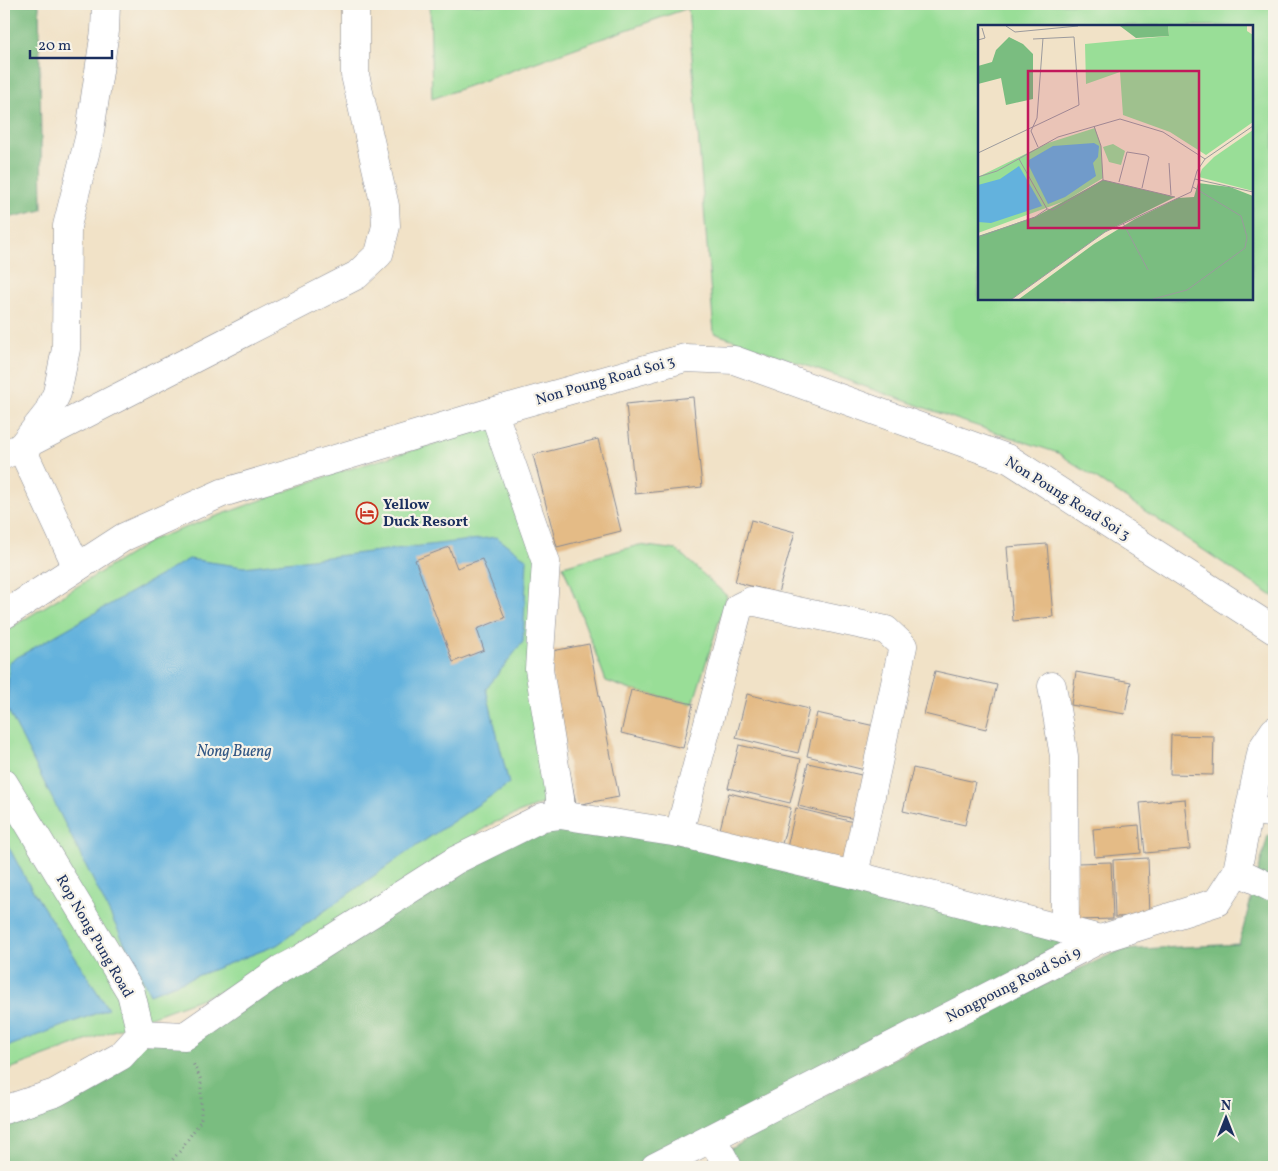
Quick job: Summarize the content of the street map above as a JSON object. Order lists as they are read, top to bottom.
{
  "streets": {
    "street": ["Non Poung Road Soi 3", "Rop Nong Pung Road", "Nongpoung Road Soi 9"]
  },
  "water": ["Nong Bueng"],
  "places": {
    "hotel": ["Yellow Duck Resort"]
  },
  "scale_bar": "20 m",
  "north": "top"
}
